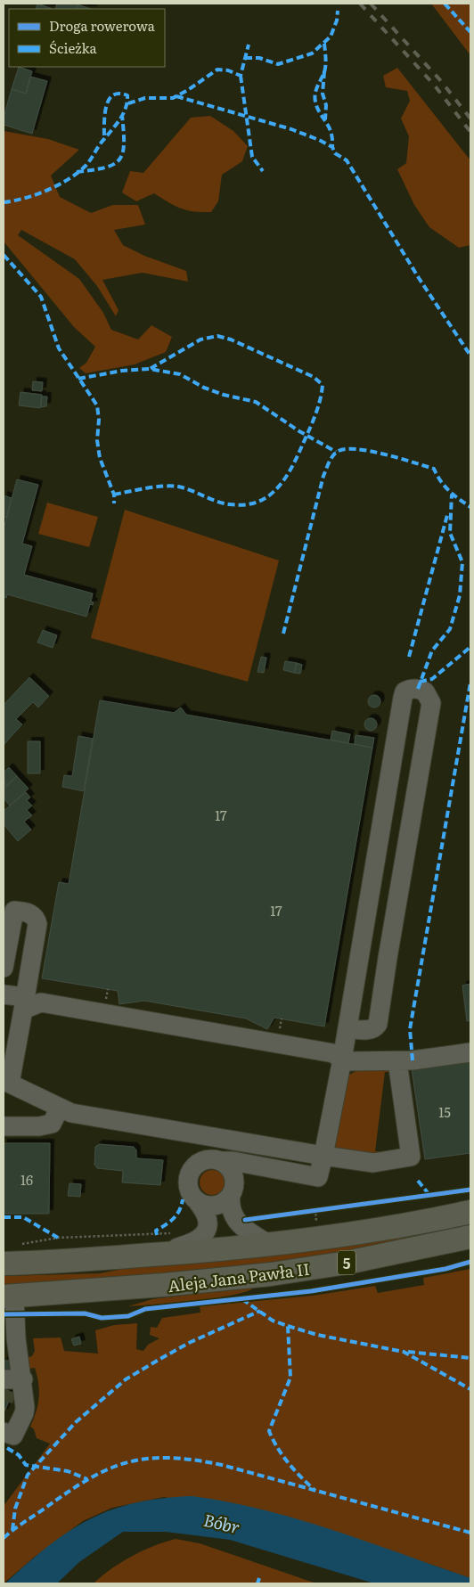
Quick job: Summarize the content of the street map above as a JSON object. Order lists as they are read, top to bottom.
{
  "streets": {
    "main road": ["5", "Aleja Jana Pawła II"]
  },
  "water": ["Bóbr"],
  "house_numbers": [
    "17",
    "17",
    "15",
    "16"
  ],
  "legend": ["Droga rowerowa", "Ścieżka"]
}
